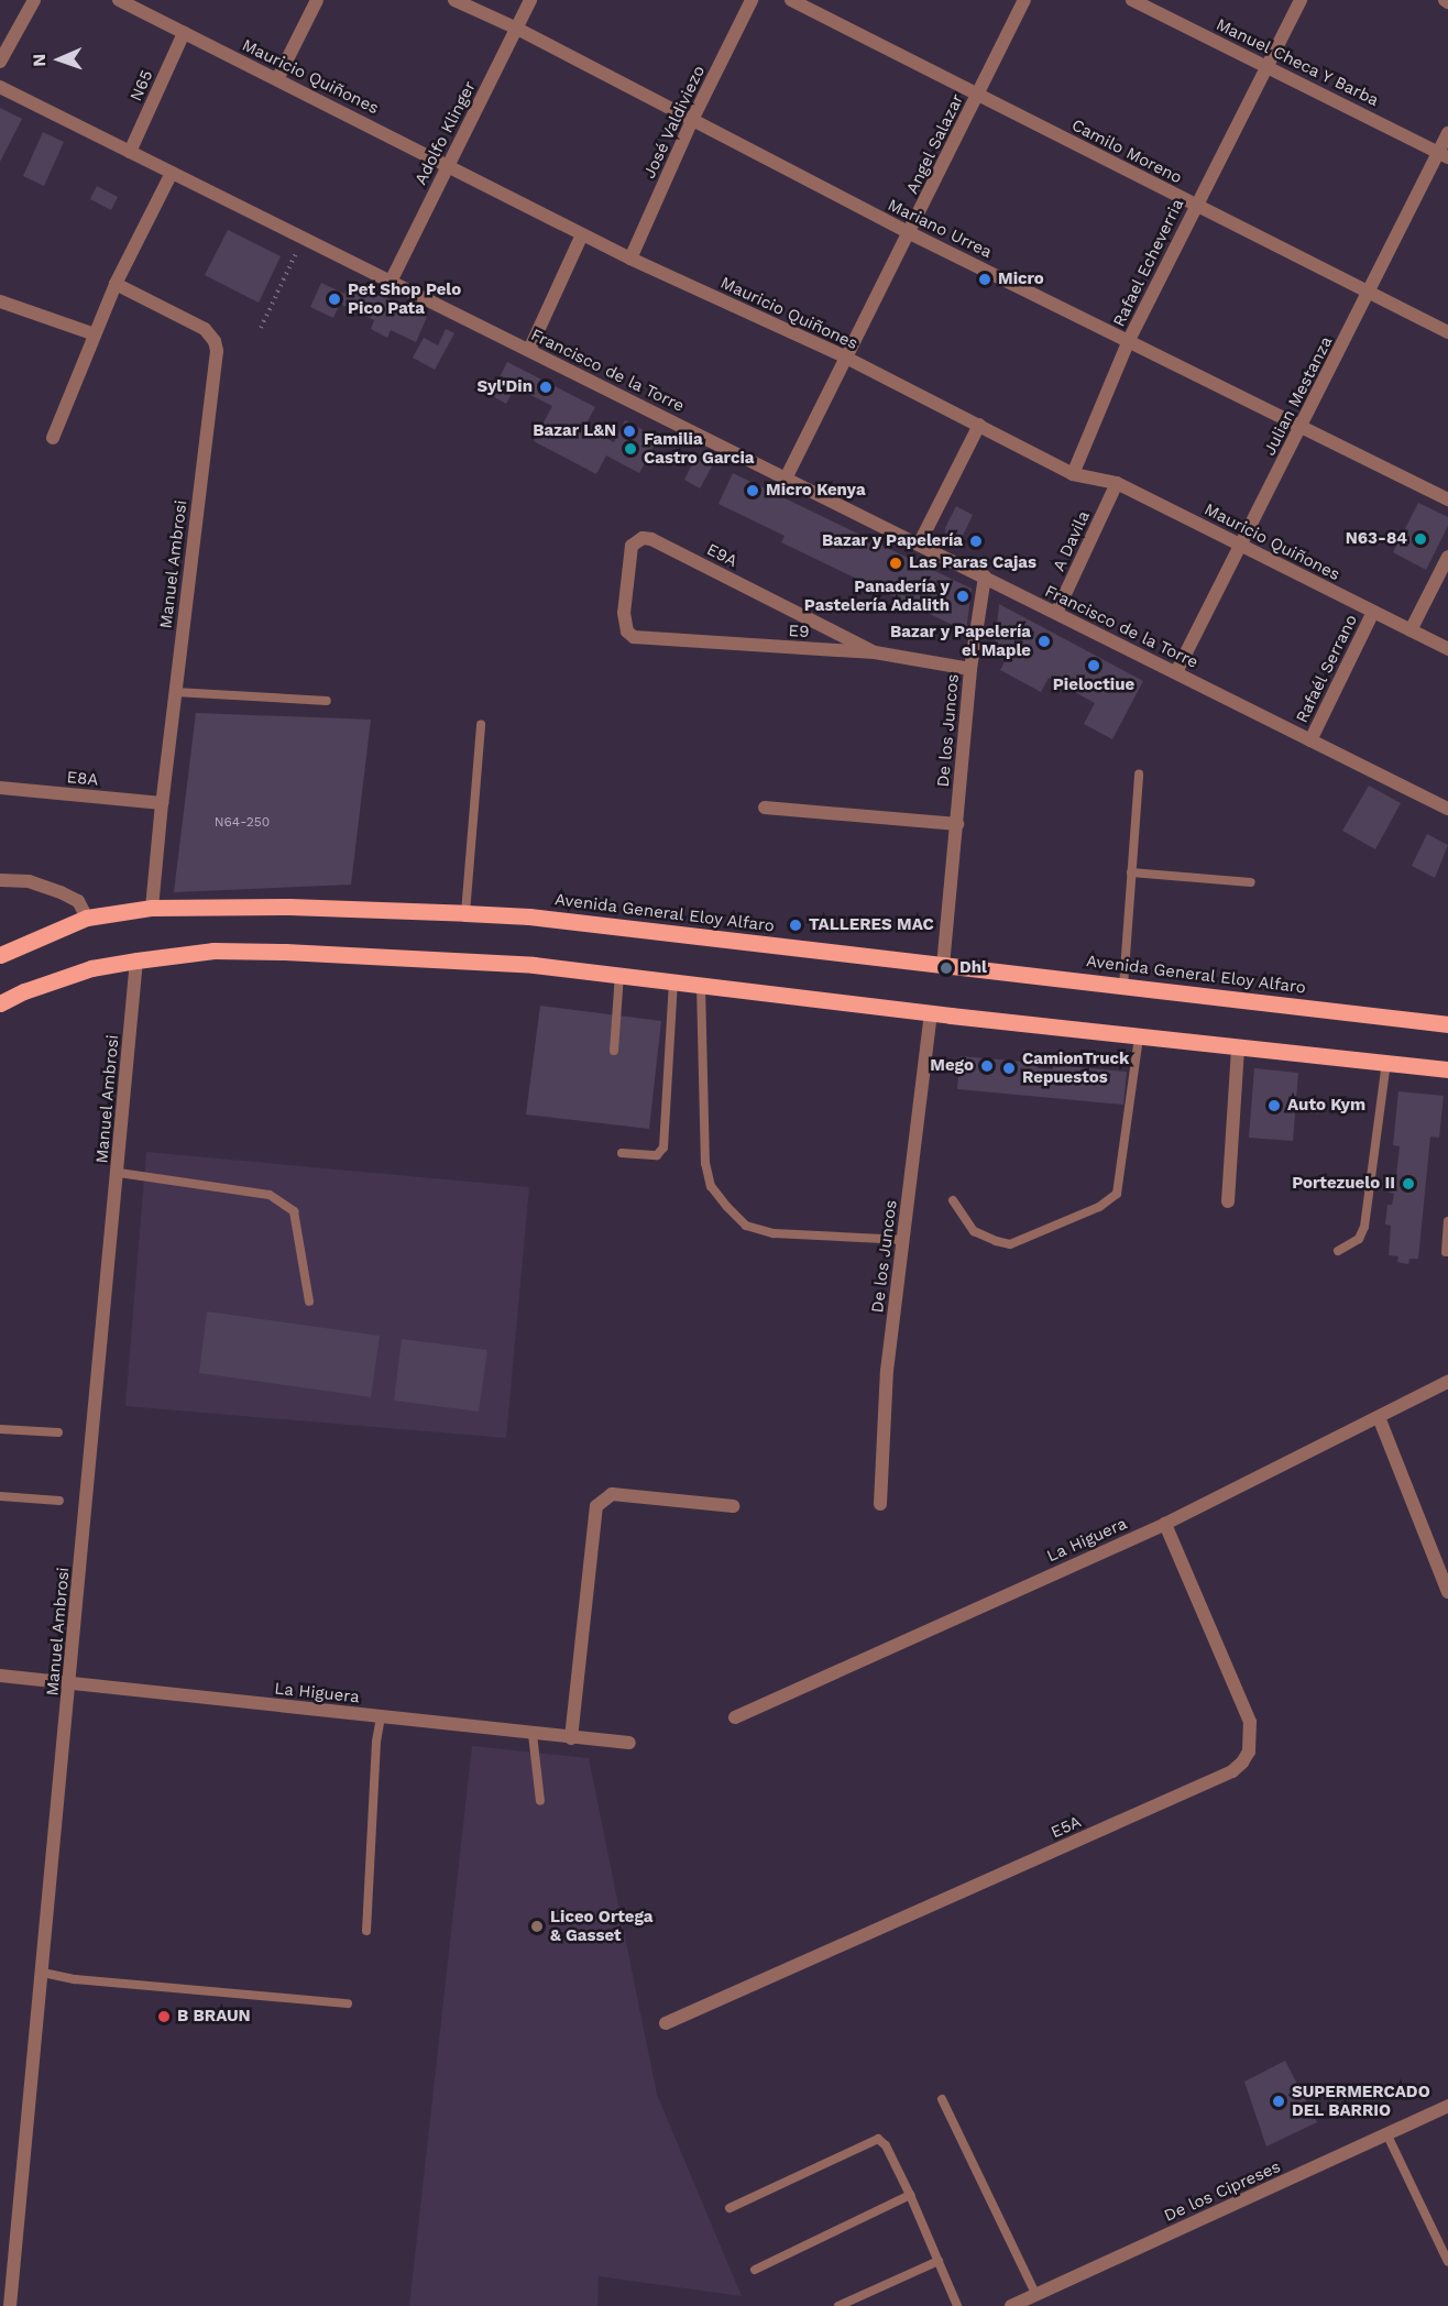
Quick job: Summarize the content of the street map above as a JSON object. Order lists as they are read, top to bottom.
{
  "streets": {
    "main road": ["Avenida General Eloy Alfaro"],
    "street": [
      "Manuel Checa Y Barba",
      "Mauricio Quiñones",
      "N65",
      "José Valdiviezo",
      "Adolfo Klinger",
      "Angel Salazar",
      "Camilo Moreno",
      "Mariano Urrea",
      "Rafael Echeverria",
      "Francisco de la Torre",
      "Julian Mestanza",
      "A Davila",
      "E9A",
      "Manuel Ambrosi",
      "E9",
      "Rafaél Serrano",
      "De los Juncos",
      "E8A",
      "La Higuera",
      "E5A",
      "De los Cipreses"
    ]
  },
  "crossings": [
    ["Manuel Checa Y Barba", "Rafael Echeverria"],
    ["Manuel Checa Y Barba", "Julian Mestanza"],
    ["Mauricio Quiñones", "N65"],
    ["Mauricio Quiñones", "José Valdiviezo"],
    ["Mauricio Quiñones", "Adolfo Klinger"],
    ["Mauricio Quiñones", "Angel Salazar"],
    ["Mauricio Quiñones", "Rafael Echeverria"],
    ["Mauricio Quiñones", "Julian Mestanza"],
    ["Mauricio Quiñones", "A Davila"],
    ["Mauricio Quiñones", "Rafaél Serrano"],
    ["N65", "Francisco de la Torre"],
    ["José Valdiviezo", "Mariano Urrea"],
    ["Adolfo Klinger", "Mariano Urrea"],
    ["Adolfo Klinger", "Francisco de la Torre"],
    ["Angel Salazar", "Camilo Moreno"],
    ["Angel Salazar", "Mariano Urrea"],
    ["Angel Salazar", "Francisco de la Torre"],
    ["Camilo Moreno", "Rafael Echeverria"],
    ["Camilo Moreno", "Julian Mestanza"],
    ["Mariano Urrea", "Rafael Echeverria"],
    ["Mariano Urrea", "Julian Mestanza"],
    ["Francisco de la Torre", "Julian Mestanza"],
    ["Francisco de la Torre", "A Davila"],
    ["Francisco de la Torre", "Rafaél Serrano"],
    ["Francisco de la Torre", "De los Juncos"],
    ["E9A", "E9"],
    ["Manuel Ambrosi", "E8A"],
    ["Manuel Ambrosi", "Avenida General Eloy Alfaro"],
    ["Manuel Ambrosi", "La Higuera"],
    ["E9", "De los Juncos"],
    ["De los Juncos", "Avenida General Eloy Alfaro"],
    ["La Higuera", "E5A"]
  ],
  "places": [
    "Micro",
    "Pet Shop Pelo Pico Pata",
    "Syl'Din",
    "Bazar L&N",
    "Familia Castro Garcia",
    "Micro Kenya",
    "N63-84",
    "Bazar y Papelería",
    "Las Paras Cajas",
    "Panadería y Pastelería Adalith",
    "Bazar y Papelería el Maple",
    "Pieloctiue",
    "TALLERES MAC",
    "Dhl",
    "Mego",
    "CamionTruck Repuestos",
    "Auto Kym",
    "Portezuelo II",
    "Liceo Ortega & Gasset",
    "B BRAUN",
    "SUPERMERCADO DEL BARRIO"
  ],
  "house_numbers": ["N64-250"],
  "north": "left"
}
